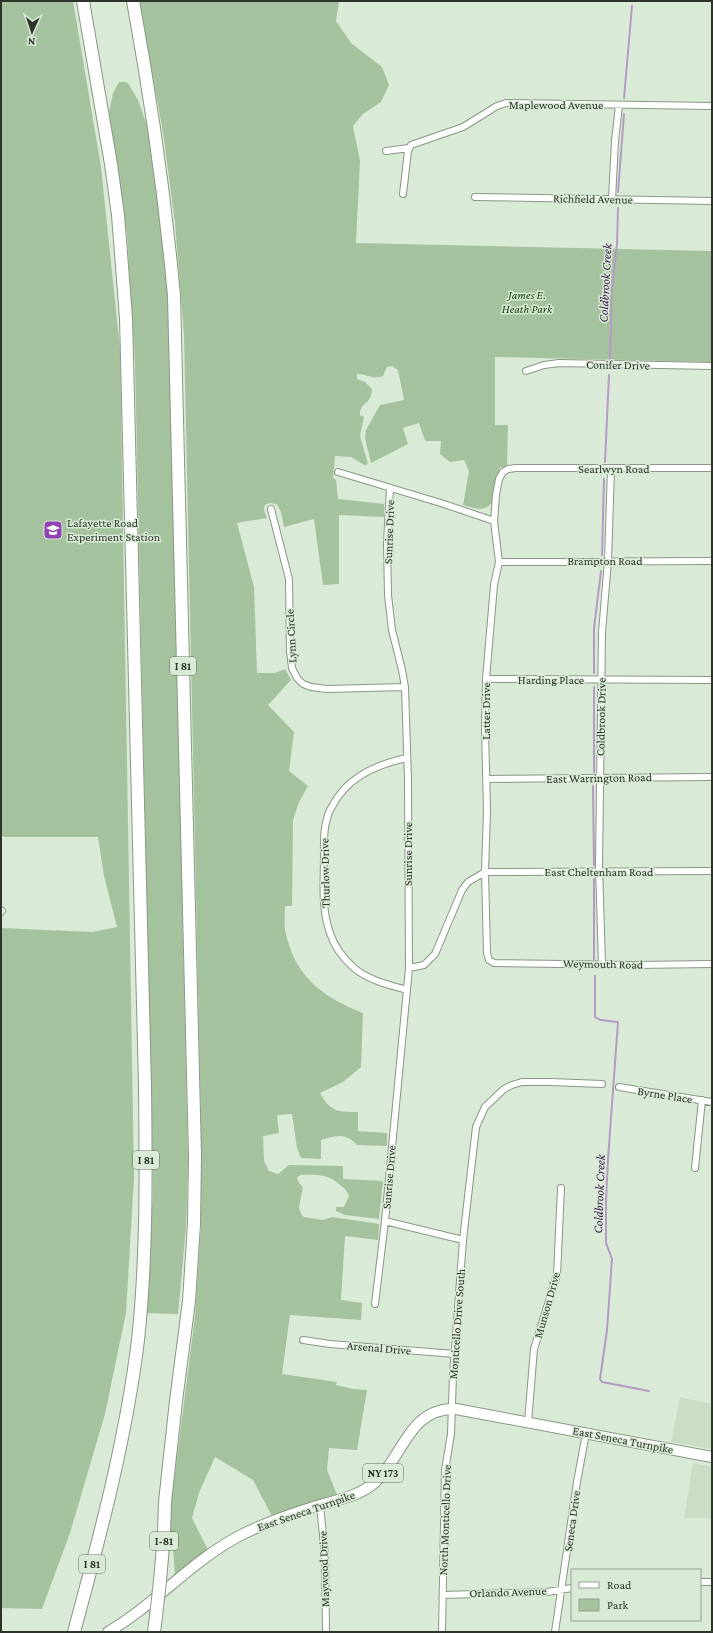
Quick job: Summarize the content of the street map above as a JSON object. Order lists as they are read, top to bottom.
{
  "streets": {
    "highway": ["I 81", "I-81"],
    "main road": ["East Seneca Turnpike", "NY 173"],
    "street": [
      "Maplewood Avenue",
      "Richfield Avenue",
      "Conifer Drive",
      "Searlwyn Road",
      "Sunrise Drive",
      "Brampton Road",
      "Lynn Circle",
      "Harding Place",
      "Latter Drive",
      "Coldbrook Drive",
      "East Warrington Road",
      "East Cheltenham Road",
      "Thurlow Drive",
      "Weymouth Road",
      "Byrne Place",
      "Munson Drive",
      "Monticello Drive South",
      "Arsenal Drive",
      "North Monticello Drive",
      "Seneca Drive",
      "Maywood Drive",
      "Orlando Avenue"
    ]
  },
  "crossings": [
    ["Searlwyn Road", "Latter Drive"],
    ["Searlwyn Road", "Coldbrook Drive"],
    ["Sunrise Drive", "Lynn Circle"],
    ["Sunrise Drive", "Thurlow Drive"],
    ["Brampton Road", "Latter Drive"],
    ["Brampton Road", "Coldbrook Drive"],
    ["I 81", "I-81"],
    ["Harding Place", "Latter Drive"],
    ["Harding Place", "Coldbrook Drive"],
    ["Latter Drive", "East Warrington Road"],
    ["Latter Drive", "East Cheltenham Road"],
    ["Latter Drive", "Weymouth Road"],
    ["Coldbrook Drive", "East Warrington Road"],
    ["Coldbrook Drive", "East Cheltenham Road"],
    ["Coldbrook Drive", "Weymouth Road"],
    ["Munson Drive", "East Seneca Turnpike"],
    ["Monticello Drive South", "Arsenal Drive"],
    ["Monticello Drive South", "East Seneca Turnpike"],
    ["Monticello Drive South", "North Monticello Drive"],
    ["East Seneca Turnpike", "North Monticello Drive"],
    ["East Seneca Turnpike", "Seneca Drive"],
    ["East Seneca Turnpike", "Maywood Drive"],
    ["North Monticello Drive", "Orlando Avenue"],
    ["Seneca Drive", "Orlando Avenue"]
  ],
  "water": ["Coldbrook Creek"],
  "parks": ["James E. Heath Park"],
  "places": {
    "school or university": ["Lafayette Road Experiment Station"]
  },
  "legend": ["Road", "Park"],
  "north": "bottom"
}
